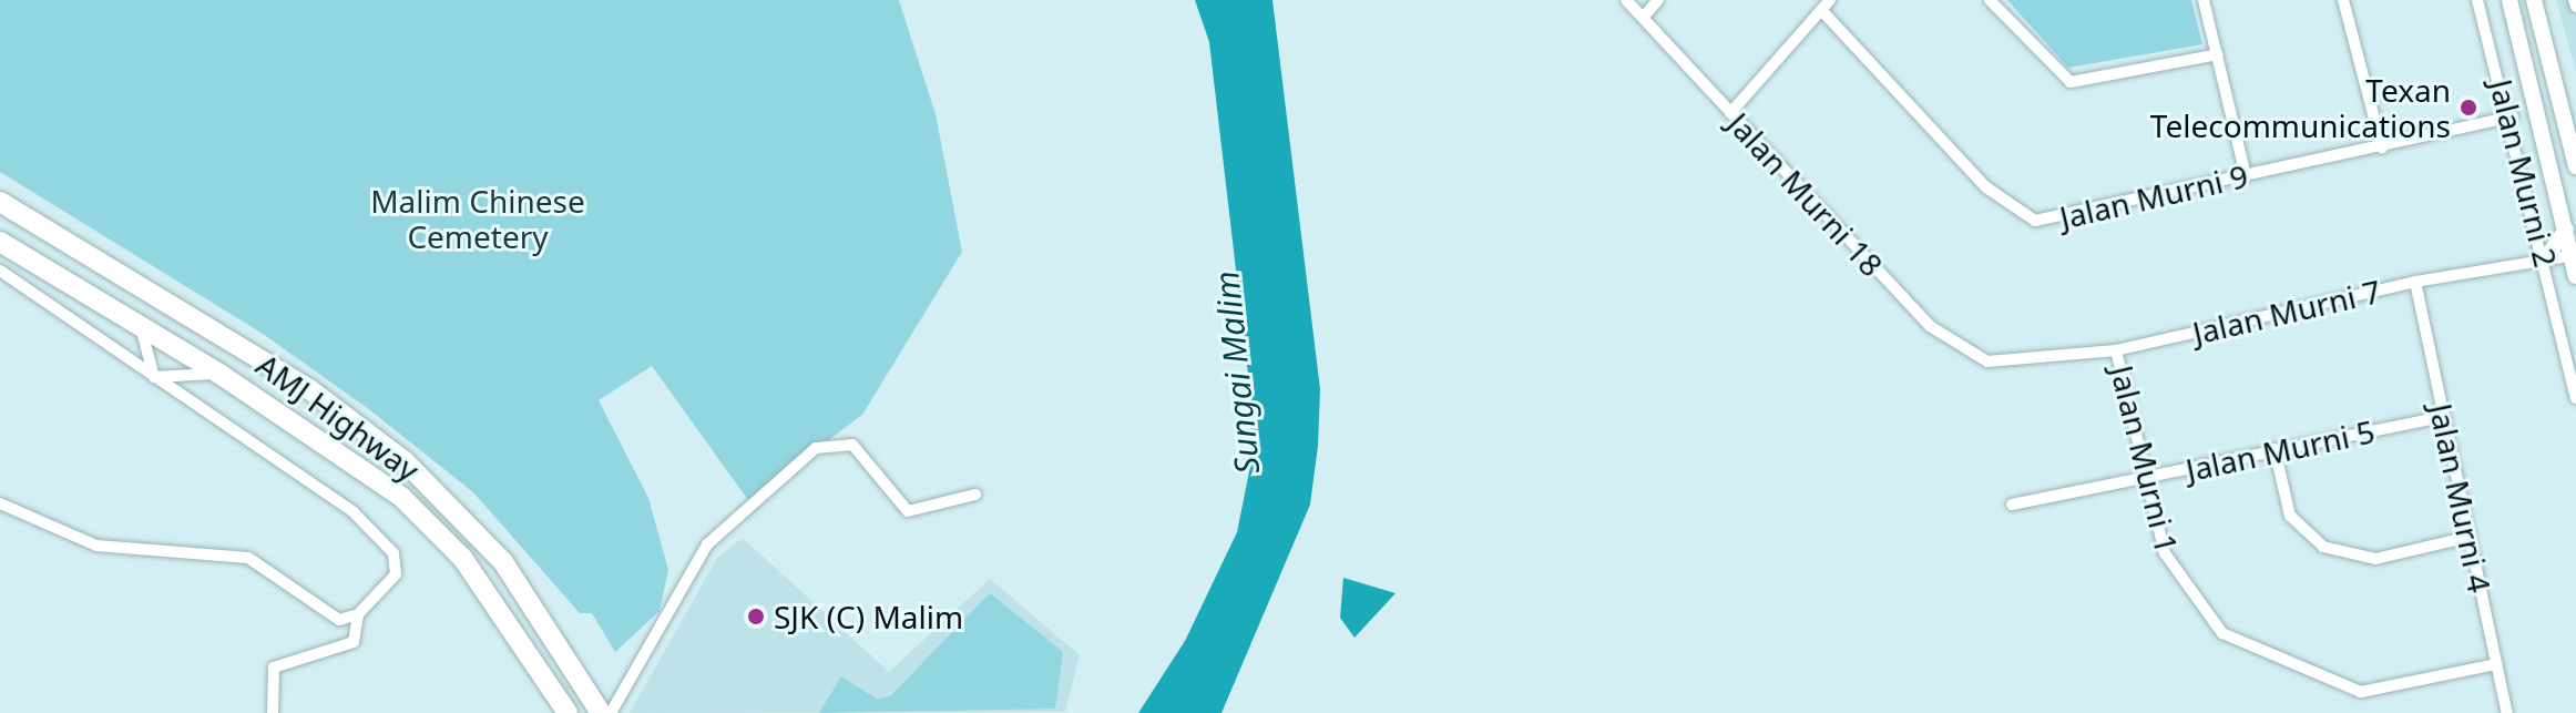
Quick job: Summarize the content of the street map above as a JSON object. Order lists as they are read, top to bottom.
{
  "streets": {
    "highway": ["AMJ Highway"],
    "street": [
      "Jalan Murni 2",
      "Jalan Murni 18",
      "Jalan Murni 9",
      "Jalan Murni 7",
      "Jalan Murni 5",
      "Jalan Murni 1",
      "Jalan Murni 4"
    ]
  },
  "crossings": [
    ["Jalan Murni 2", "Jalan Murni 9"],
    ["Jalan Murni 2", "Jalan Murni 7"],
    ["Jalan Murni 18", "Jalan Murni 7"],
    ["Jalan Murni 7", "Jalan Murni 1"],
    ["Jalan Murni 7", "Jalan Murni 4"],
    ["Jalan Murni 5", "Jalan Murni 1"],
    ["Jalan Murni 5", "Jalan Murni 4"],
    ["Jalan Murni 1", "Jalan Murni 4"]
  ],
  "water": ["Sungai Malim"],
  "parks": ["Malim Chinese Cemetery"],
  "places": ["Texan Telecommunications", "SJK (C) Malim"]
}
